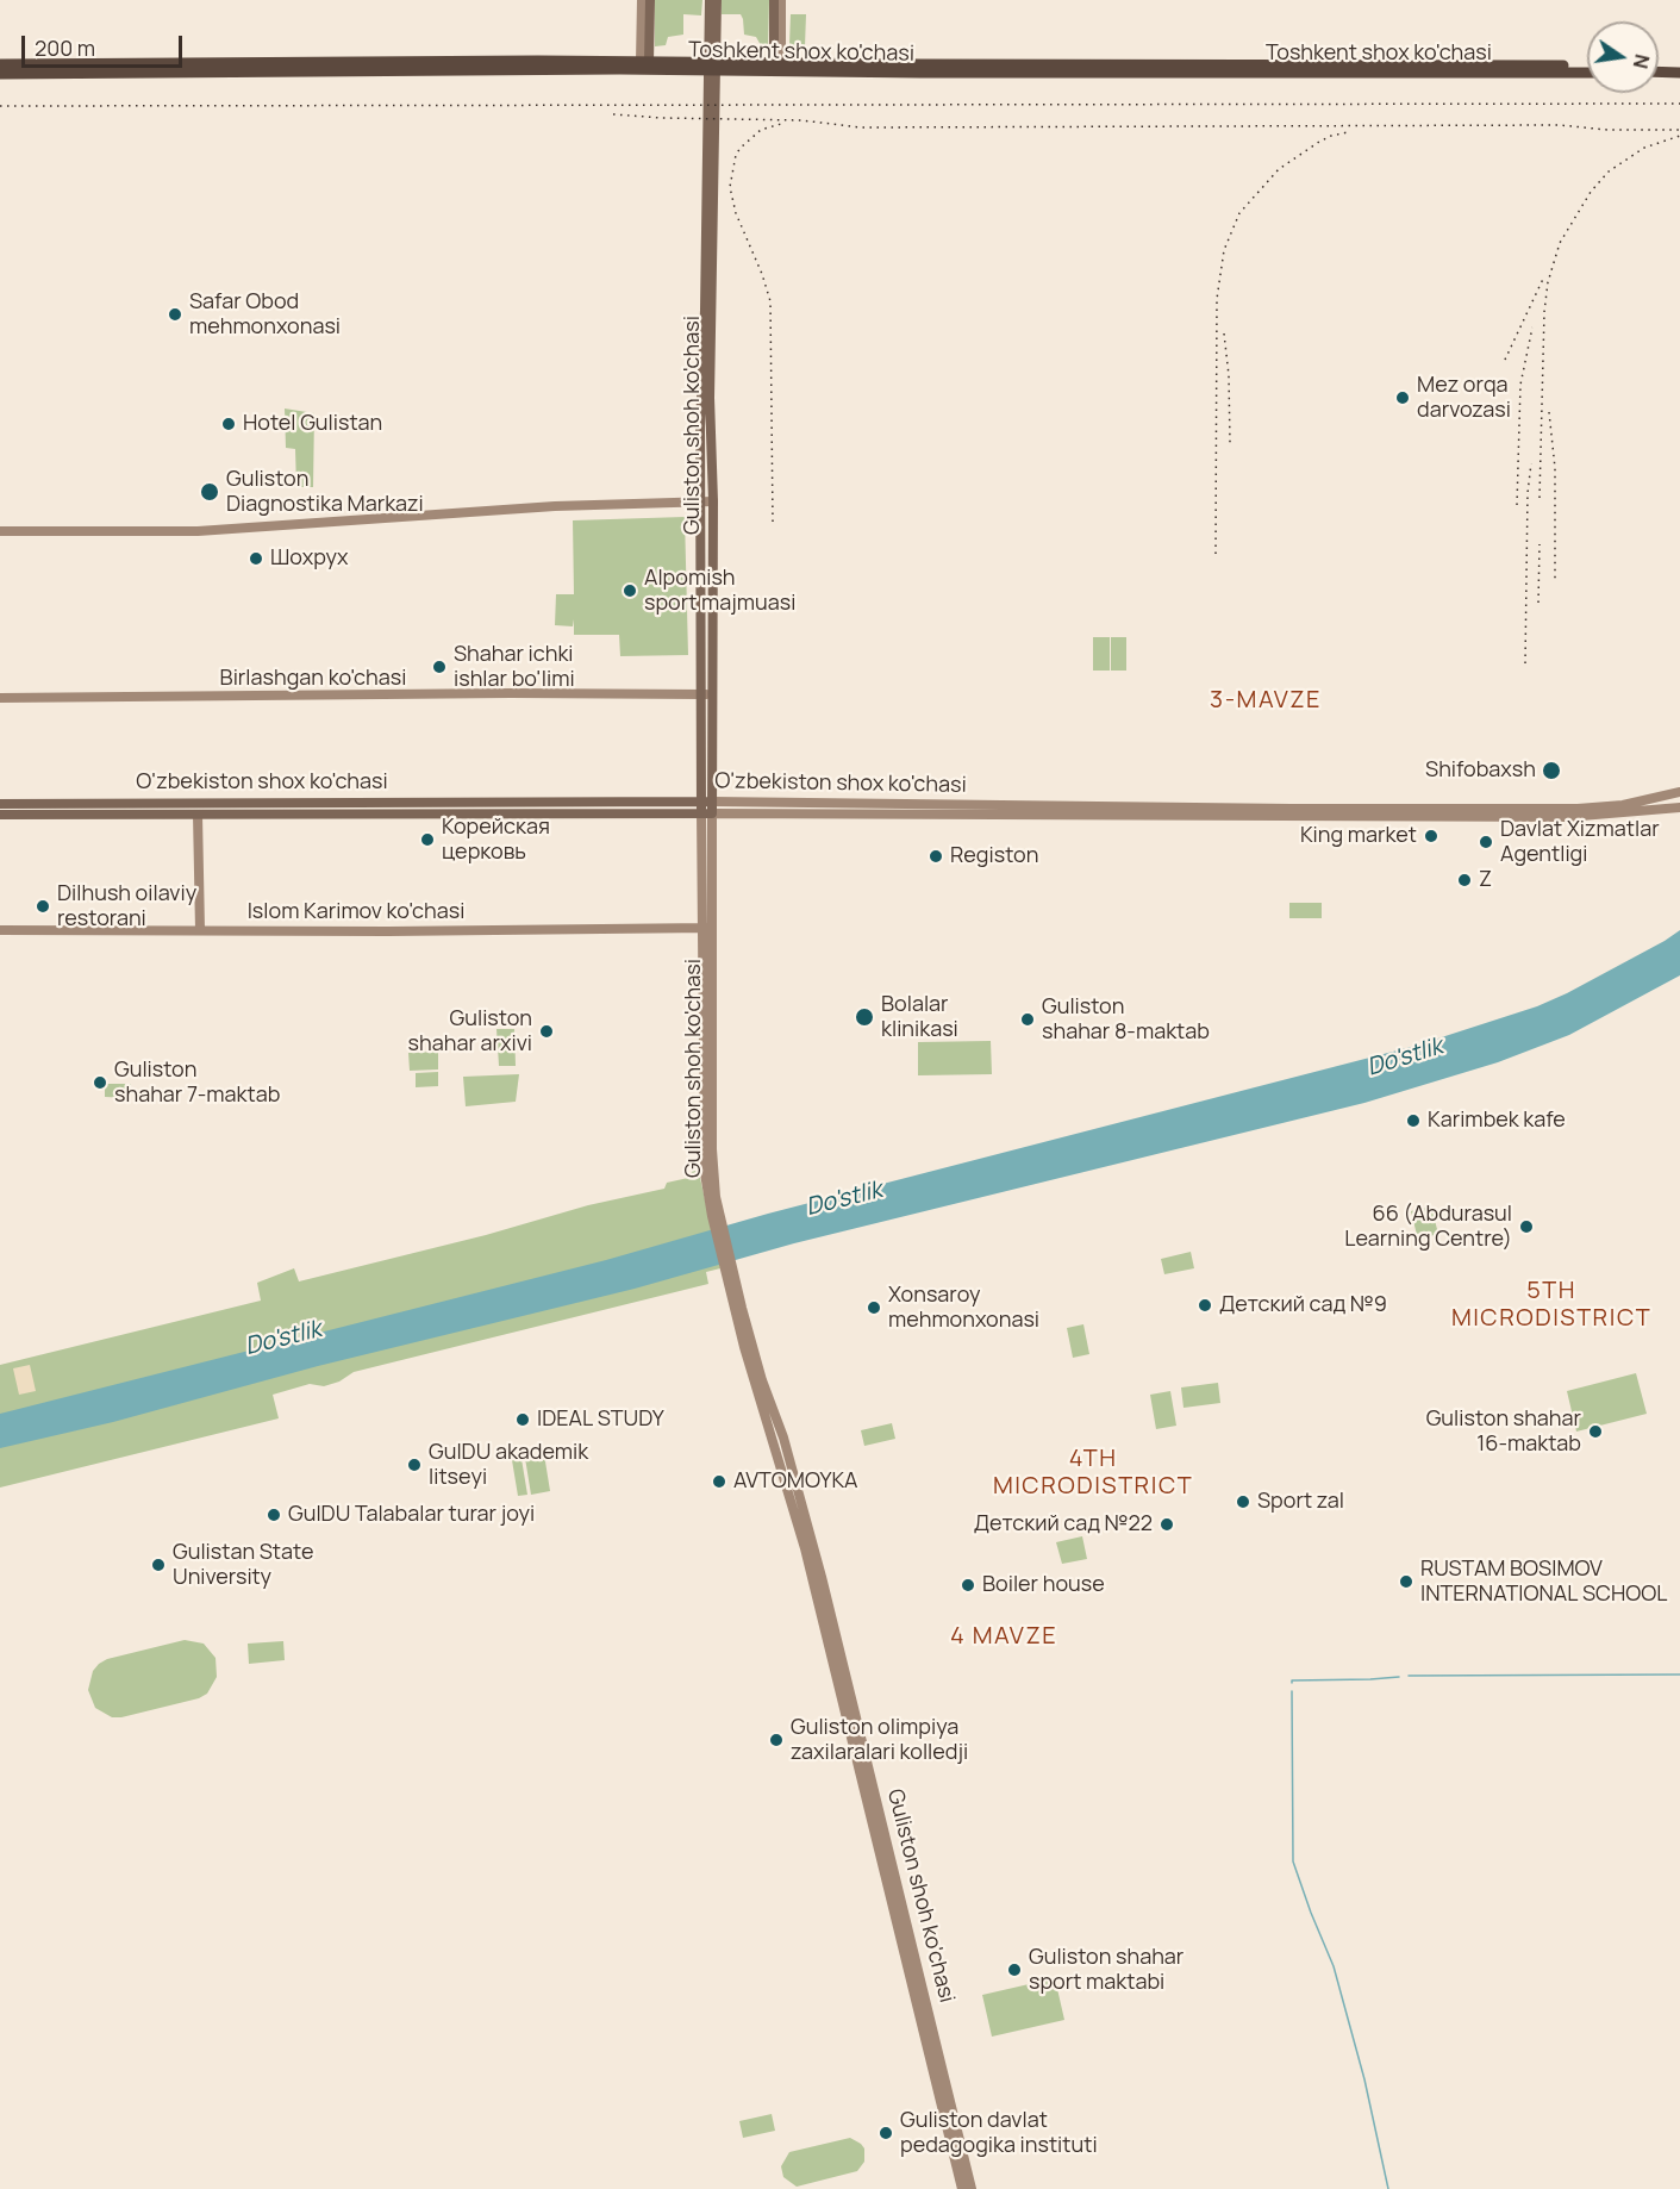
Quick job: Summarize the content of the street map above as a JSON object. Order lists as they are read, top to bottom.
{
  "streets": {
    "highway": ["Toshkent shox ko'chasi"],
    "main road": [
      "Guliston shoh ko'chasi",
      "Birlashgan ko'chasi",
      "O'zbekiston shox ko'chasi",
      "Islom Karimov ko'chasi"
    ]
  },
  "crossings": [
    ["Guliston shoh ko'chasi", "Birlashgan ko'chasi"],
    ["Guliston shoh ko'chasi", "O'zbekiston shox ko'chasi"],
    ["Guliston shoh ko'chasi", "Islom Karimov ko'chasi"]
  ],
  "districts": [
    "3-MAVZE",
    "5TH MICRODISTRICT",
    "4TH MICRODISTRICT",
    "4 MAVZE"
  ],
  "water": ["Do'stlik"],
  "places": [
    "Safar Obod mehmonxonasi",
    "Mez orqa darvozasi",
    "Hotel Gulistan",
    "Guliston Diagnostika Markazi",
    "Шохрух",
    "Alpomish sport majmuasi",
    "Shahar ichki ishlar bo'limi",
    "Shifobaxsh",
    "King market",
    "Корейская церковь",
    "Davlat Xizmatlar Agentligi",
    "Registon",
    "Z",
    "Dilhush oilaviy restorani",
    "Bolalar klinikasi",
    "Guliston shahar 8-maktab",
    "Guliston shahar arxivi",
    "Guliston shahar 7-maktab",
    "Karimbek kafe",
    "66 (Abdurasul Learning Centre)",
    "Детский сад №9",
    "Xonsaroy mehmonxonasi",
    "IDEAL STUDY",
    "Guliston shahar 16-maktab",
    "GulDU akademik litseyi",
    "AVTOMOYKA",
    "Sport zal",
    "GulDU Talabalar turar joyi",
    "Детский сад №22",
    "Gulistan State University",
    "RUSTAM BOSIMOV INTERNATIONAL SCHOOL",
    "Boiler house",
    "Guliston olimpiya zaxilaralari kolledji",
    "Guliston shahar sport maktabi",
    "Guliston davlat pedagogika instituti"
  ],
  "scale_bar": "200 m",
  "north": "right"
}
